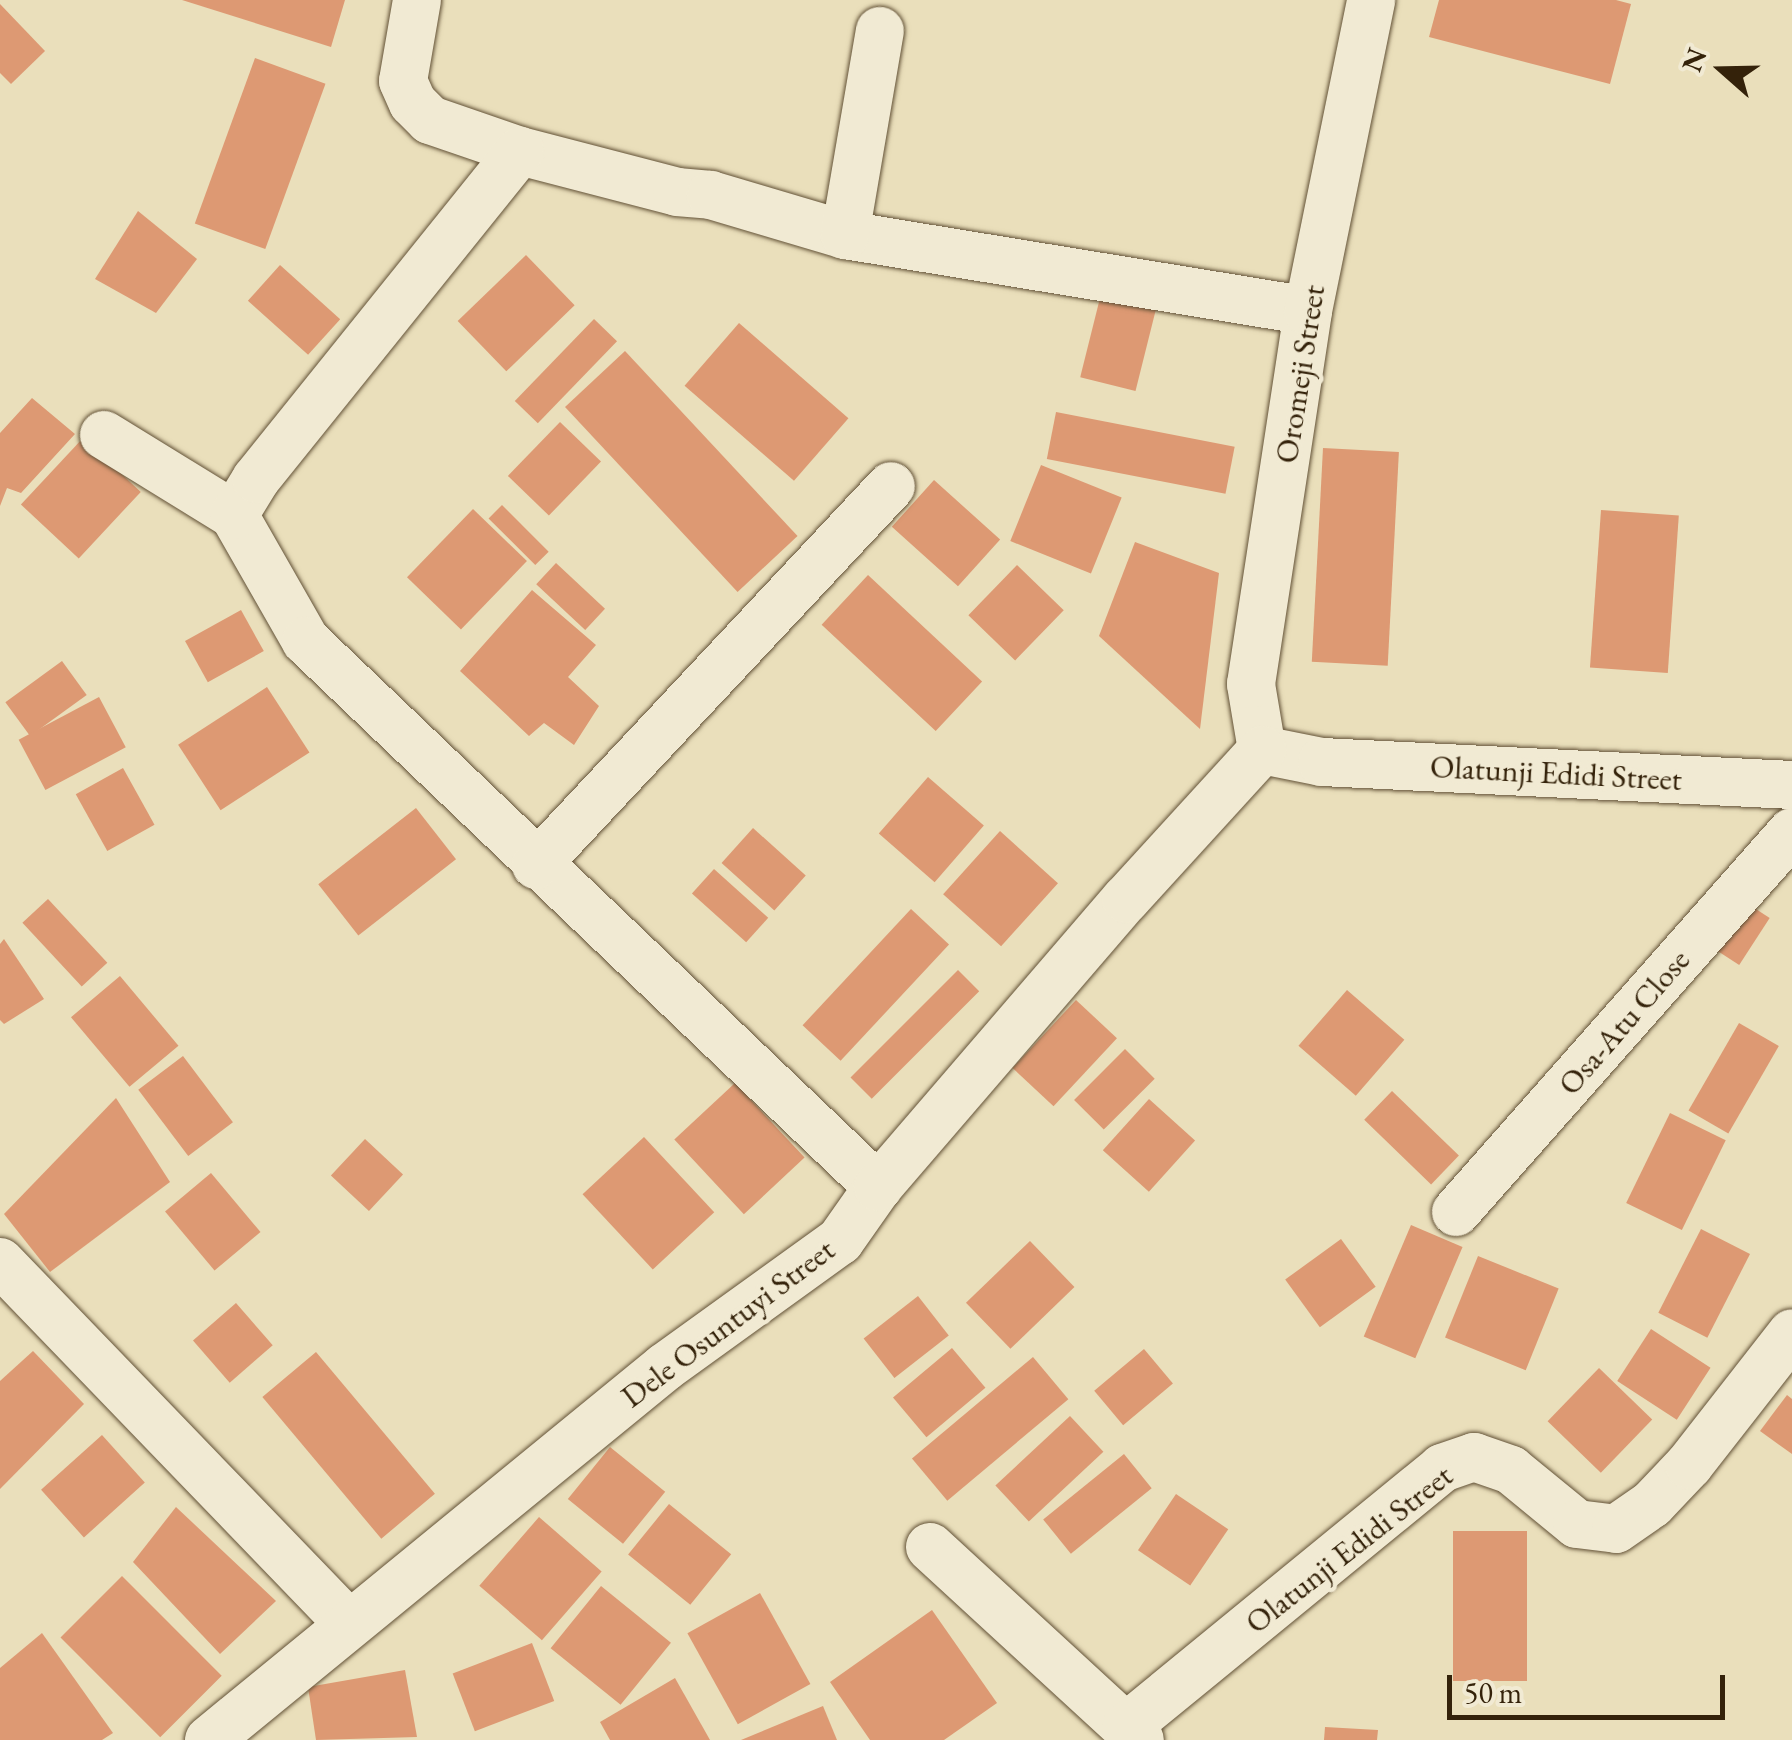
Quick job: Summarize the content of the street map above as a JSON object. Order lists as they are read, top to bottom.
{
  "streets": {
    "street": [
      "Oromeji Street",
      "Olatunji Edidi Street",
      "Osa-Atu Close",
      "Dele Osuntuyi Street"
    ]
  },
  "crossings": [
    ["Oromeji Street", "Olatunji Edidi Street"],
    ["Oromeji Street", "Dele Osuntuyi Street"],
    ["Olatunji Edidi Street", "Dele Osuntuyi Street"]
  ],
  "scale_bar": "50 m",
  "north": "left"
}
